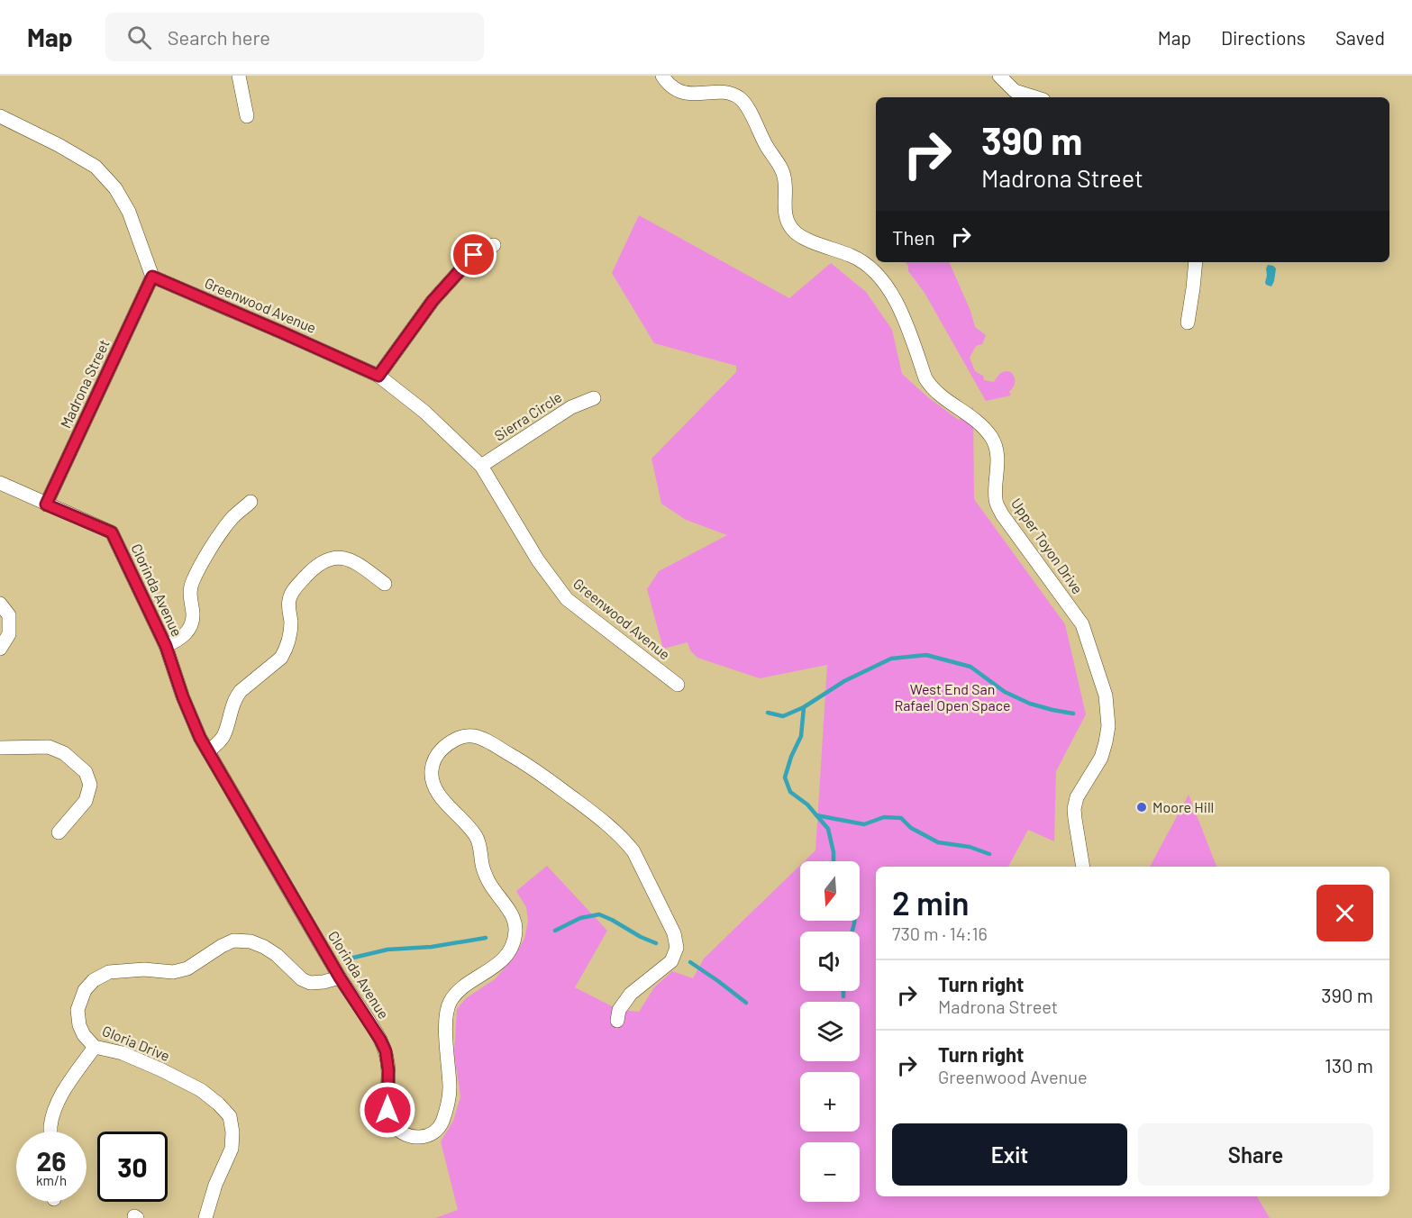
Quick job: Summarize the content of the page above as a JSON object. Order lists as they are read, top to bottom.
{
  "streets": {
    "street": [
      "Greenwood Avenue",
      "Madrona Street",
      "Sierra Circle",
      "Upper Toyon Drive",
      "Clorinda Avenue",
      "Gloria Drive"
    ]
  },
  "crossings": [
    ["Greenwood Avenue", "Madrona Street"],
    ["Greenwood Avenue", "Sierra Circle"],
    ["Madrona Street", "Clorinda Avenue"],
    ["Clorinda Avenue", "Gloria Drive"]
  ],
  "parks": ["West End San Rafael Open Space"],
  "places": ["Moore Hill"],
  "north": "bottom",
  "page": {
    "header": "Map",
    "search": "Search here",
    "nav": ["Map", "Directions", "Saved"],
    "turn": ["390 m", "Madrona Street"],
    "then": "Then",
    "map_buttons": ["+", "−"],
    "heading": ["2 min", "730 m · 14:16"],
    "list": [
      {
        "name": "Turn right",
        "note": "Madrona Street",
        "value": "390 m"
      },
      {
        "name": "Turn right",
        "note": "Greenwood Avenue",
        "value": "130 m"
      }
    ],
    "buttons": ["Exit", "Share"],
    "speed": "26 km/h",
    "limit": "30"
  }
}
